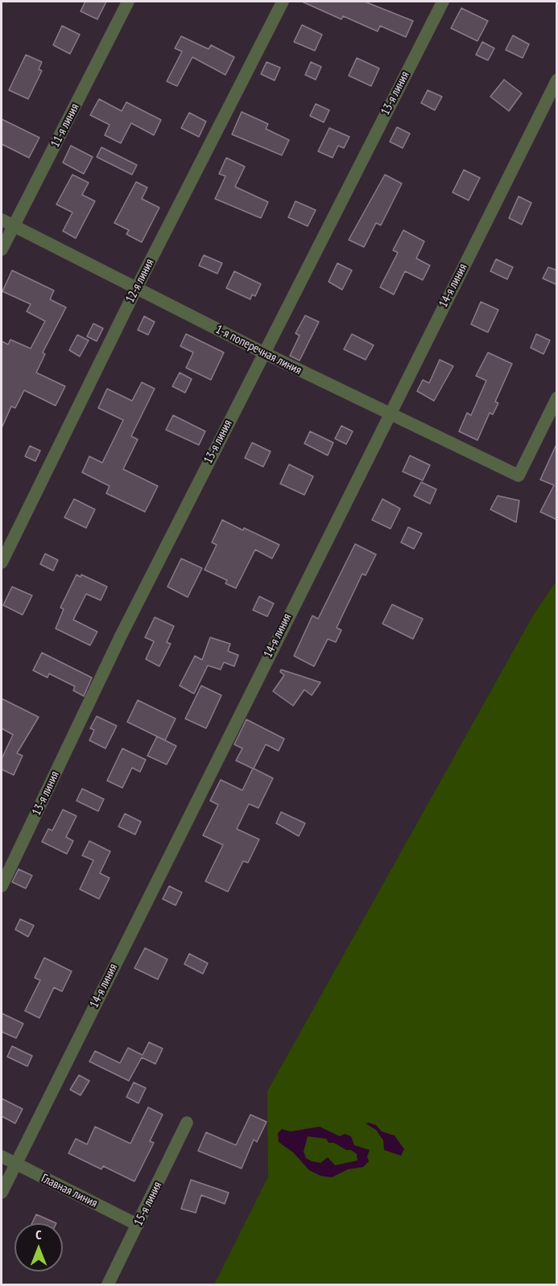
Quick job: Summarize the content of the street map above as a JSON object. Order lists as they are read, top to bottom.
{
  "streets": {
    "street": [
      "13-я линия",
      "11-я линия",
      "12-я линия",
      "14-я линия",
      "1-я поперечная линия",
      "Главная линия",
      "15-я линия"
    ]
  },
  "crossings": [
    ["13-я линия", "1-я поперечная линия"],
    ["11-я линия", "1-я поперечная линия"],
    ["12-я линия", "1-я поперечная линия"],
    ["14-я линия", "1-я поперечная линия"],
    ["14-я линия", "Главная линия"],
    ["Главная линия", "15-я линия"]
  ],
  "north": "top"
}
